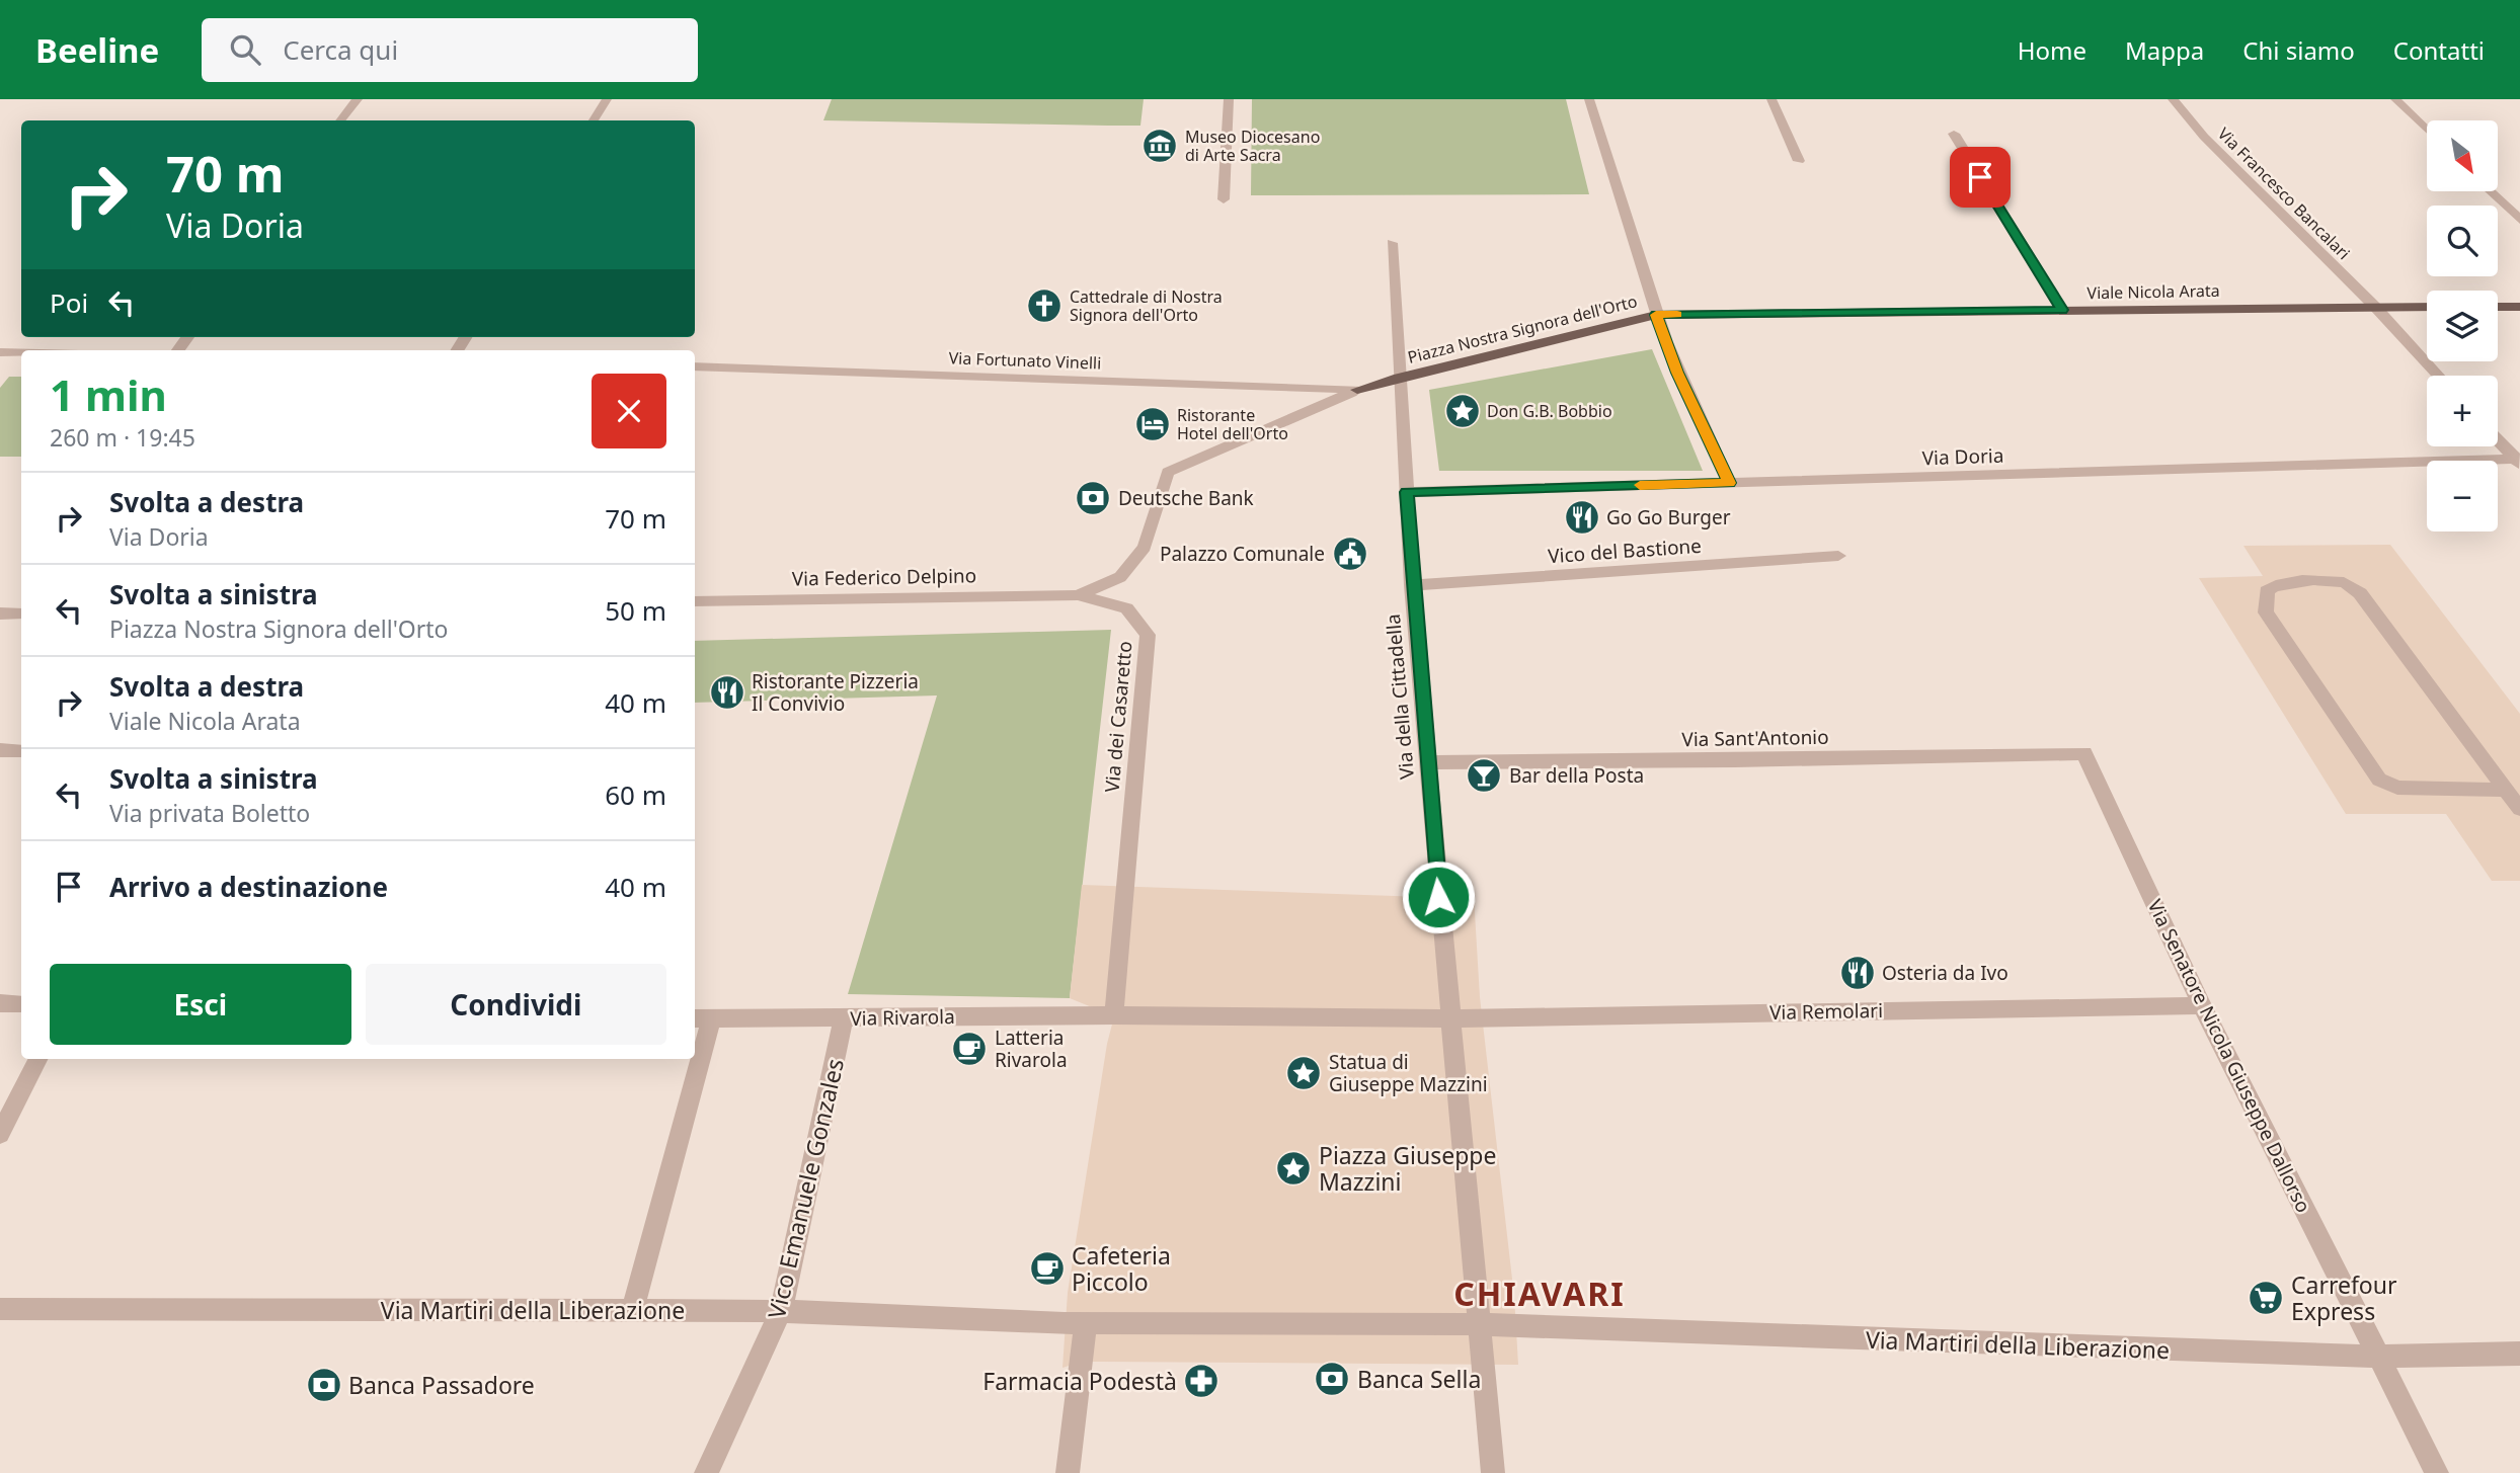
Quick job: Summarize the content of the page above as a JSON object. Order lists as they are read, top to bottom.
{
  "streets": {
    "main road": ["Viale Nicola Arata", "Piazza Nostra Signora dell'Orto"],
    "street": [
      "Via Francesco Bancalari",
      "Via Fortunato Vinelli",
      "Via Doria",
      "Vico del Bastione",
      "Via Federico Delpino",
      "Via della Cittadella",
      "Via dei Casaretto",
      "Via Sant'Antonio",
      "Via Remolari",
      "Via Rivarola",
      "Via Senatore Nicola Giuseppe Dallorso",
      "Vico Emanuele Gonzales",
      "Via Martiri della Liberazione"
    ]
  },
  "crossings": [
    ["Via Francesco Bancalari", "Viale Nicola Arata"],
    ["Viale Nicola Arata", "Piazza Nostra Signora dell'Orto"],
    ["Piazza Nostra Signora dell'Orto", "Via Fortunato Vinelli"],
    ["Piazza Nostra Signora dell'Orto", "Via Doria"],
    ["Piazza Nostra Signora dell'Orto", "Via Federico Delpino"],
    ["Piazza Nostra Signora dell'Orto", "Via della Cittadella"],
    ["Piazza Nostra Signora dell'Orto", "Via dei Casaretto"],
    ["Via Doria", "Via della Cittadella"],
    ["Vico del Bastione", "Via della Cittadella"],
    ["Via Federico Delpino", "Via dei Casaretto"],
    ["Via della Cittadella", "Via Sant'Antonio"],
    ["Via della Cittadella", "Via Remolari"],
    ["Via della Cittadella", "Via Martiri della Liberazione"],
    ["Via dei Casaretto", "Via Rivarola"],
    ["Via Sant'Antonio", "Via Senatore Nicola Giuseppe Dallorso"],
    ["Via Remolari", "Via Senatore Nicola Giuseppe Dallorso"],
    ["Via Rivarola", "Vico Emanuele Gonzales"],
    ["Via Senatore Nicola Giuseppe Dallorso", "Via Martiri della Liberazione"],
    ["Vico Emanuele Gonzales", "Via Martiri della Liberazione"]
  ],
  "districts": ["CHIAVARI"],
  "places": {
    "museum": ["Museo Diocesano di Arte Sacra"],
    "church": ["Cattedrale di Nostra Signora dell'Orto"],
    "place": ["Don G.B. Bobbio", "Statua di Giuseppe Mazzini", "Piazza Giuseppe Mazzini"],
    "hotel": ["Ristorante Hotel dell'Orto"],
    "bank": ["Deutsche Bank", "Banca Sella", "Banca Passadore"],
    "restaurant": ["Go Go Burger", "Ristorante Pizzeria Il Convivio", "Osteria da Ivo"],
    "public building": ["Palazzo Comunale"],
    "bar": ["Bar della Posta"],
    "cafe": ["Latteria Rivarola", "Cafeteria Piccolo"],
    "supermarket": ["Carrefour Express"],
    "pharmacy": ["Farmacia Podestà"]
  },
  "north": "bottom right",
  "page": {
    "header": "Beeline",
    "search": "Cerca qui",
    "nav": [
      "Home",
      "Mappa",
      "Chi siamo",
      "Contatti"
    ],
    "map_buttons": ["+", "−"],
    "turn": ["70 m", "Via Doria"],
    "then": "Poi",
    "heading": ["1 min", "260 m · 19:45"],
    "list": [
      {
        "name": "Svolta a destra",
        "note": "Via Doria",
        "value": "70 m"
      },
      {
        "name": "Svolta a sinistra",
        "note": "Piazza Nostra Signora dell'Orto",
        "value": "50 m"
      },
      {
        "name": "Svolta a destra",
        "note": "Viale Nicola Arata",
        "value": "40 m"
      },
      {
        "name": "Svolta a sinistra",
        "note": "Via privata Boletto",
        "value": "60 m"
      },
      {
        "name": "Arrivo a destinazione",
        "value": "40 m"
      }
    ],
    "buttons": ["Esci", "Condividi"]
  }
}
